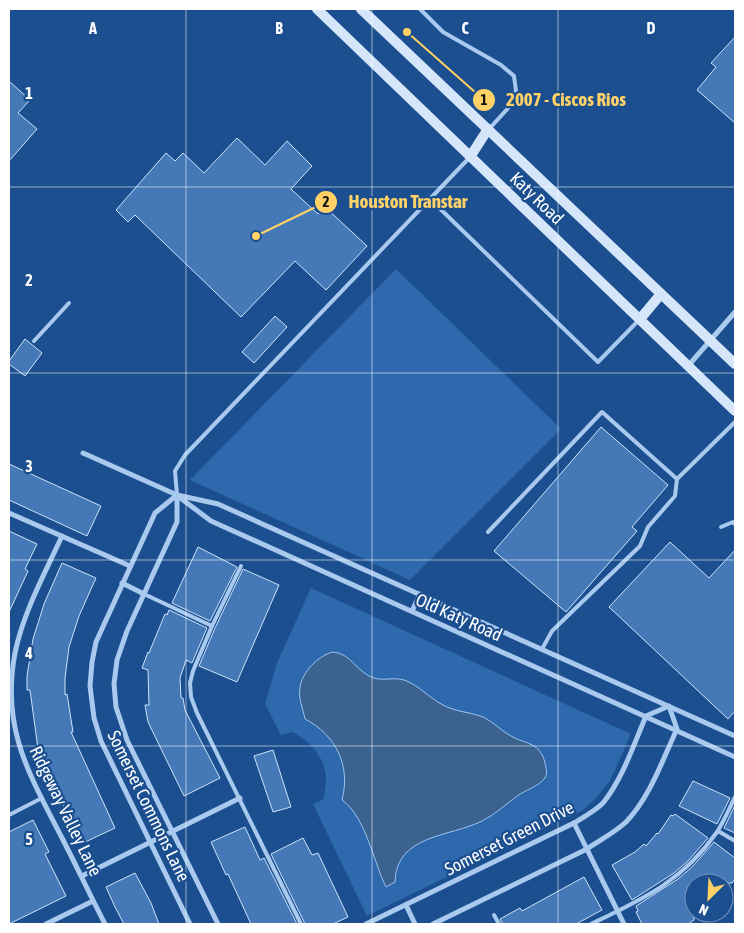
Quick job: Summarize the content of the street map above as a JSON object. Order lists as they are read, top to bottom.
{
  "streets": {
    "main road": ["Katy Road"],
    "street": [
      "Old Katy Road",
      "Somerset Commons Lane",
      "Ridgeway Valley Lane",
      "Somerset Green Drive"
    ]
  },
  "crossings": [
    ["Old Katy Road", "Somerset Commons Lane"],
    ["Old Katy Road", "Somerset Green Drive"]
  ],
  "places": ["2007 - Ciscos Rios", "Houston Transtar"],
  "north": "bottom left",
  "grid": {
    "columns": [
      "A",
      "B",
      "C",
      "D"
    ],
    "rows": [
      "1",
      "2",
      "3",
      "4",
      "5"
    ]
  }
}
